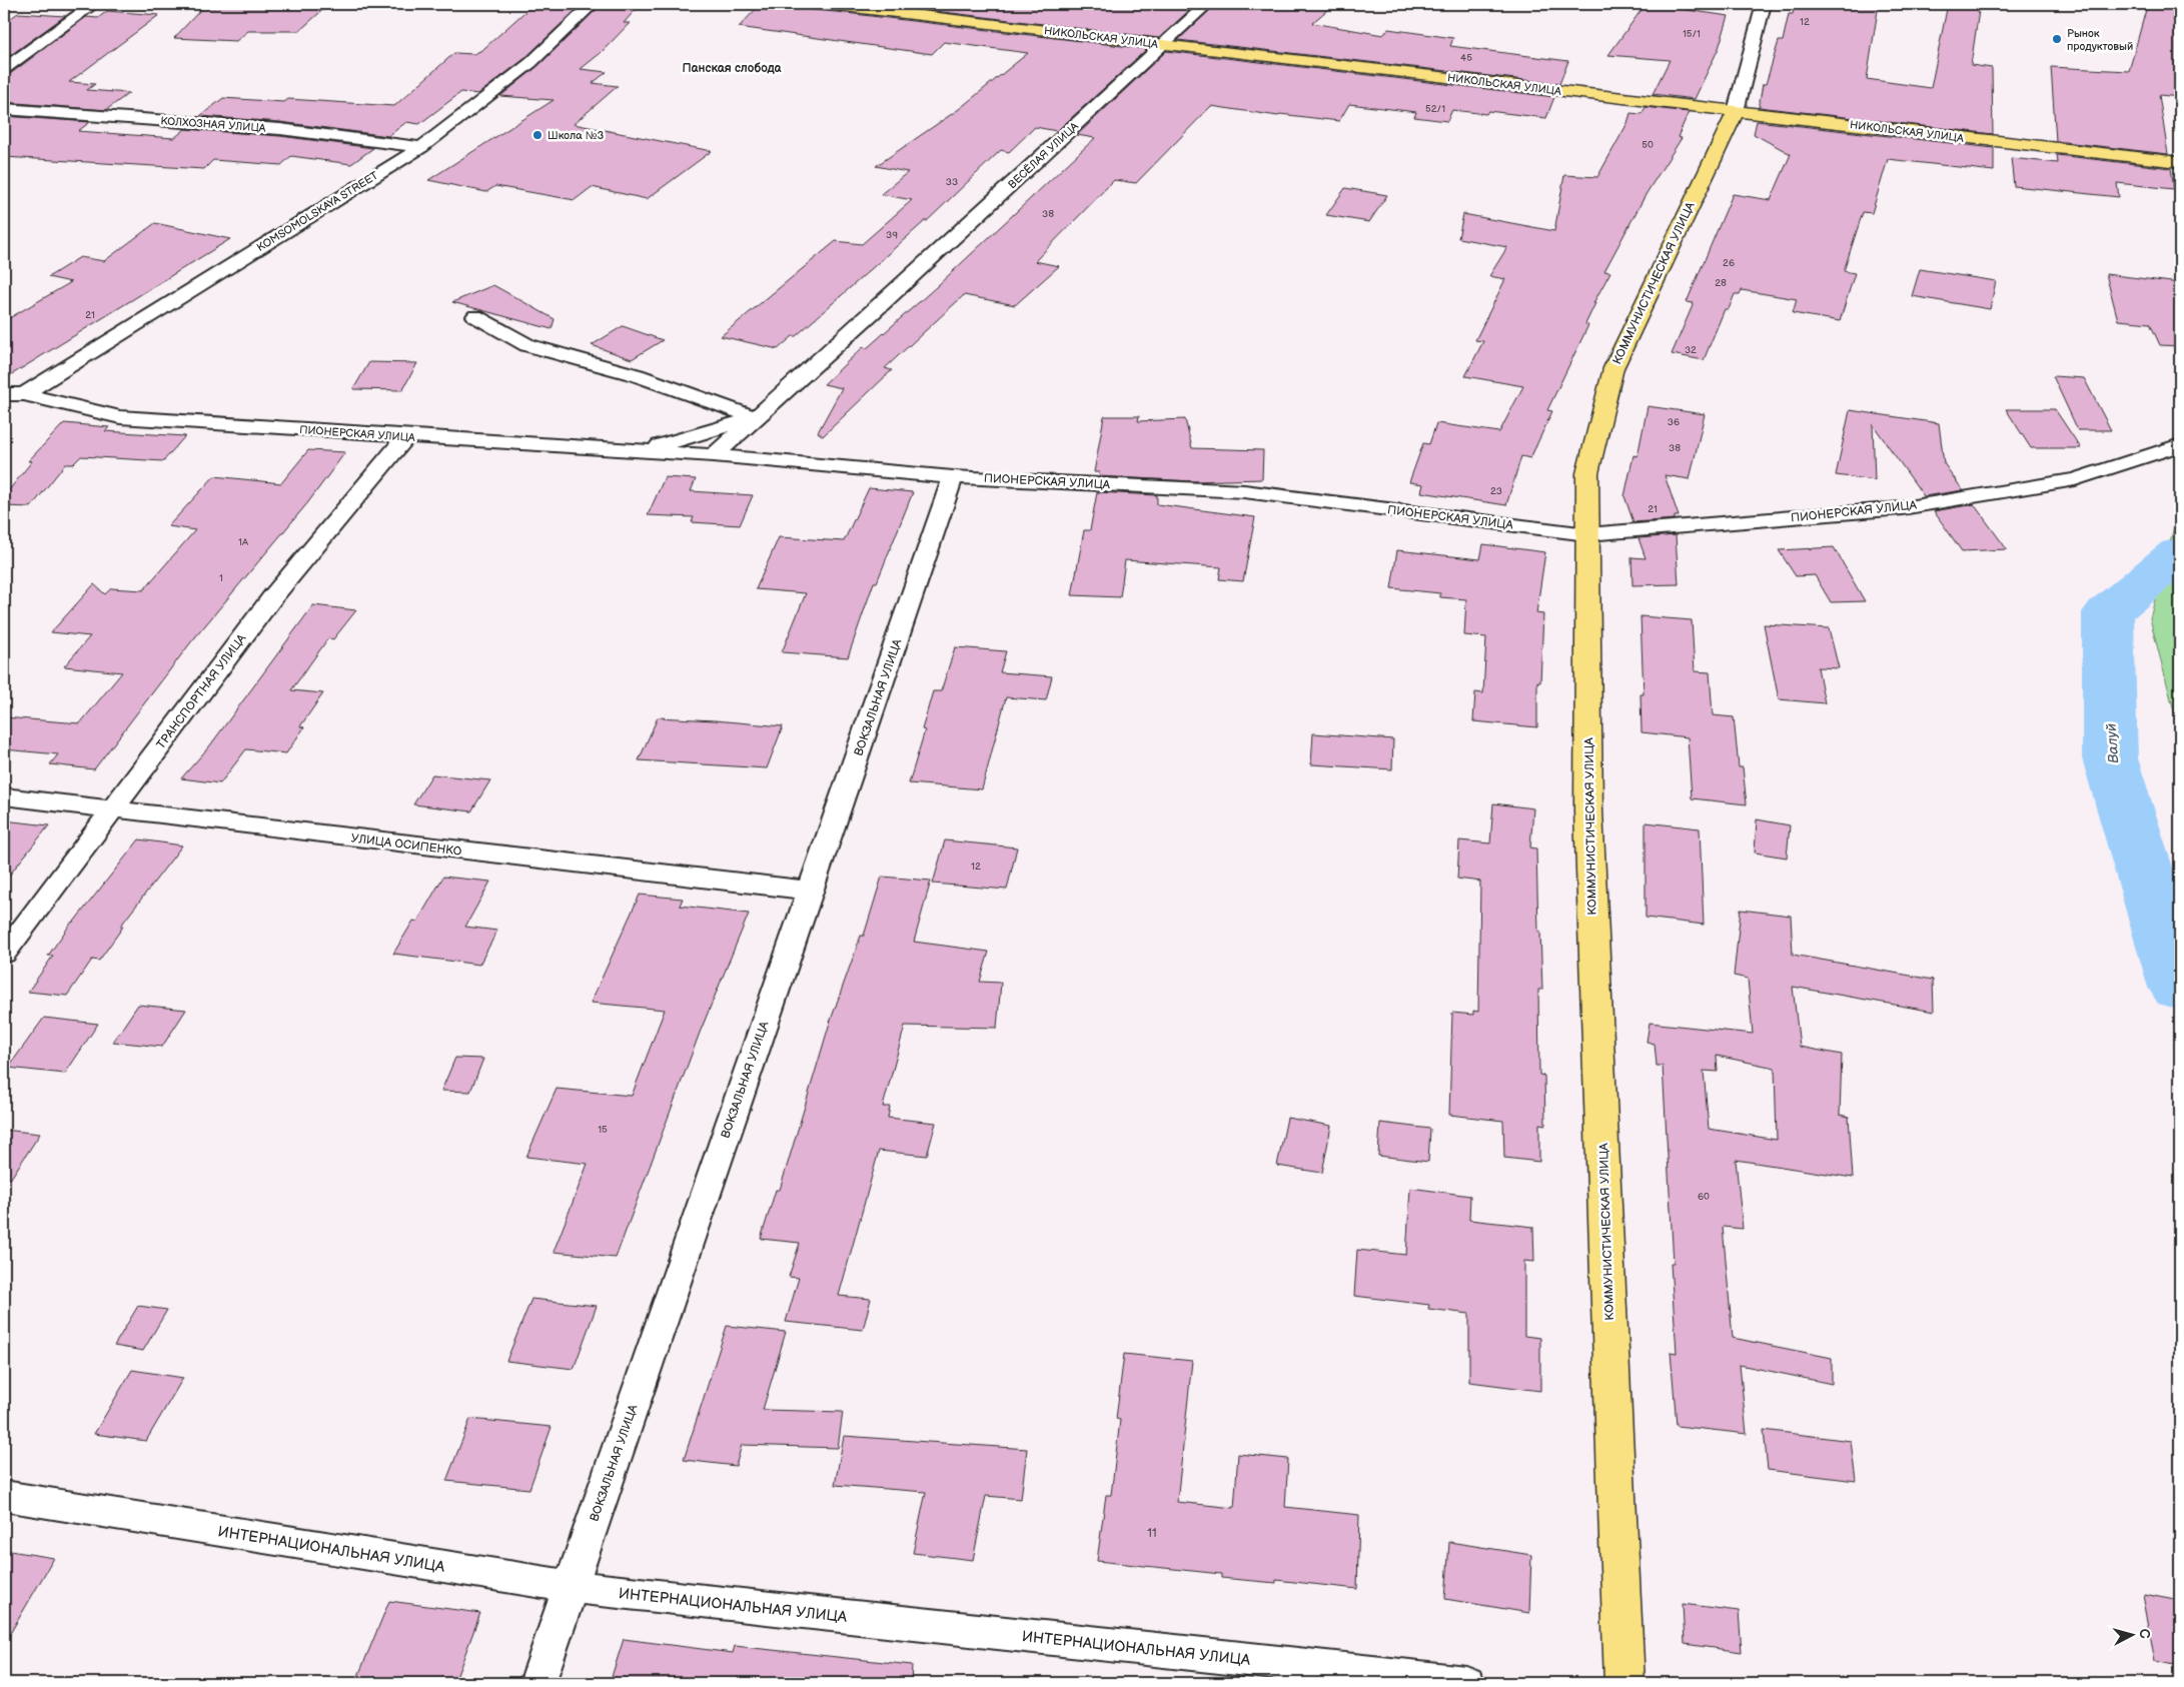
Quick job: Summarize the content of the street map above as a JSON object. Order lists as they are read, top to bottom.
{
  "streets": {
    "main road": ["НИКОЛЬСКАЯ УЛИЦА", "КОММУНИСТИЧЕСКАЯ УЛИЦА"],
    "street": [
      "КОЛХОЗНАЯ УЛИЦА",
      "ВЕСЁЛАЯ УЛИЦА",
      "KOMSOMOLSKAYA STREET",
      "ПИОНЕРСКАЯ УЛИЦА",
      "ТРАНСПОРТНАЯ УЛИЦА",
      "ВОКЗАЛЬНАЯ УЛИЦА",
      "УЛИЦА ОСИПЕНКО",
      "ИНТЕРНАЦИОНАЛЬНАЯ УЛИЦА"
    ]
  },
  "crossings": [
    ["НИКОЛЬСКАЯ УЛИЦА", "ВЕСЁЛАЯ УЛИЦА"],
    ["НИКОЛЬСКАЯ УЛИЦА", "КОММУНИСТИЧЕСКАЯ УЛИЦА"],
    ["КОЛХОЗНАЯ УЛИЦА", "KOMSOMOLSKAYA STREET"],
    ["KOMSOMOLSKAYA STREET", "ПИОНЕРСКАЯ УЛИЦА"],
    ["КОММУНИСТИЧЕСКАЯ УЛИЦА", "ПИОНЕРСКАЯ УЛИЦА"],
    ["ПИОНЕРСКАЯ УЛИЦА", "ТРАНСПОРТНАЯ УЛИЦА"],
    ["ПИОНЕРСКАЯ УЛИЦА", "ВОКЗАЛЬНАЯ УЛИЦА"],
    ["ТРАНСПОРТНАЯ УЛИЦА", "УЛИЦА ОСИПЕНКО"],
    ["ВОКЗАЛЬНАЯ УЛИЦА", "УЛИЦА ОСИПЕНКО"],
    ["ВОКЗАЛЬНАЯ УЛИЦА", "ИНТЕРНАЦИОНАЛЬНАЯ УЛИЦА"]
  ],
  "districts": ["Панская слобода"],
  "water": ["Валуй"],
  "places": ["Рынок продуктовый", "Школа №3"],
  "house_numbers": [
    "12",
    "15/1",
    "45",
    "52/1",
    "50",
    "33",
    "38",
    "39",
    "26",
    "28",
    "21",
    "32",
    "36",
    "38",
    "23",
    "21",
    "1А",
    "1",
    "12",
    "15",
    "60",
    "11"
  ],
  "north": "right"
}
